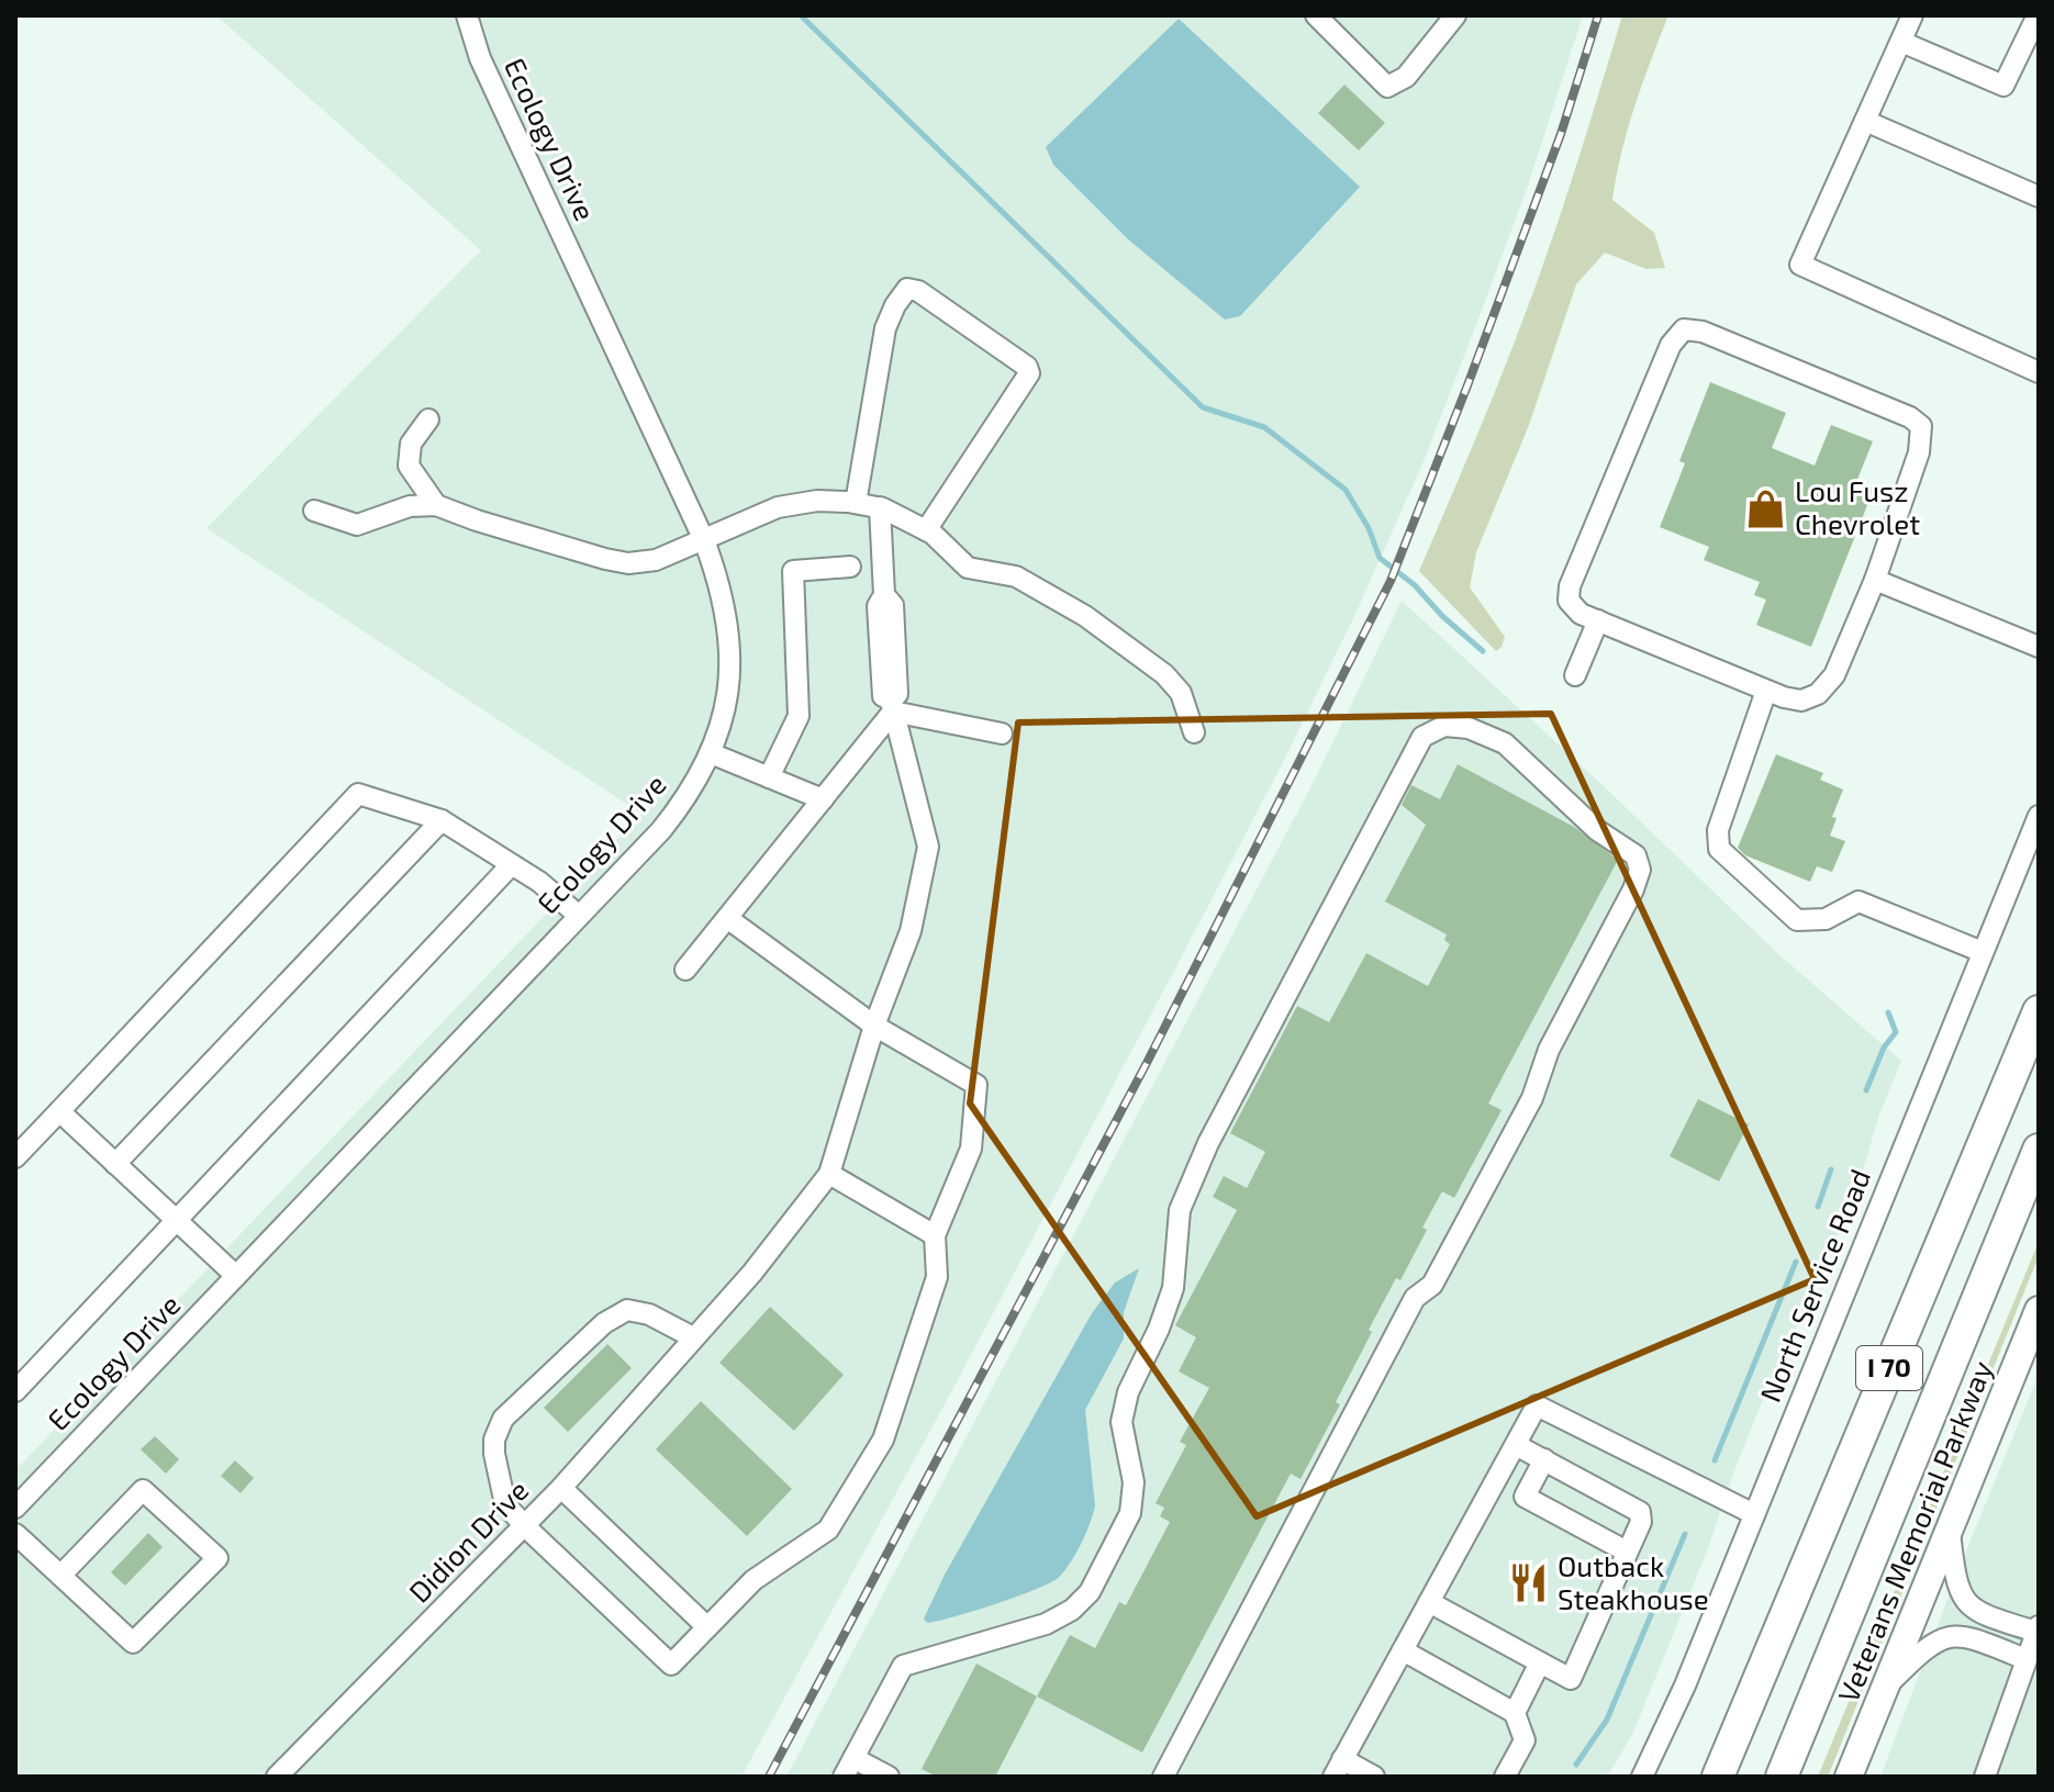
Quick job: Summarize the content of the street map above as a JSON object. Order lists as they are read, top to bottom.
{
  "streets": {
    "highway": ["I 70"],
    "main road": ["Veterans Memorial Parkway"],
    "street": ["Ecology Drive", "North Service Road", "Didion Drive"]
  },
  "places": {
    "shop": ["Lou Fusz Chevrolet"],
    "restaurant": ["Outback Steakhouse"]
  }
}
